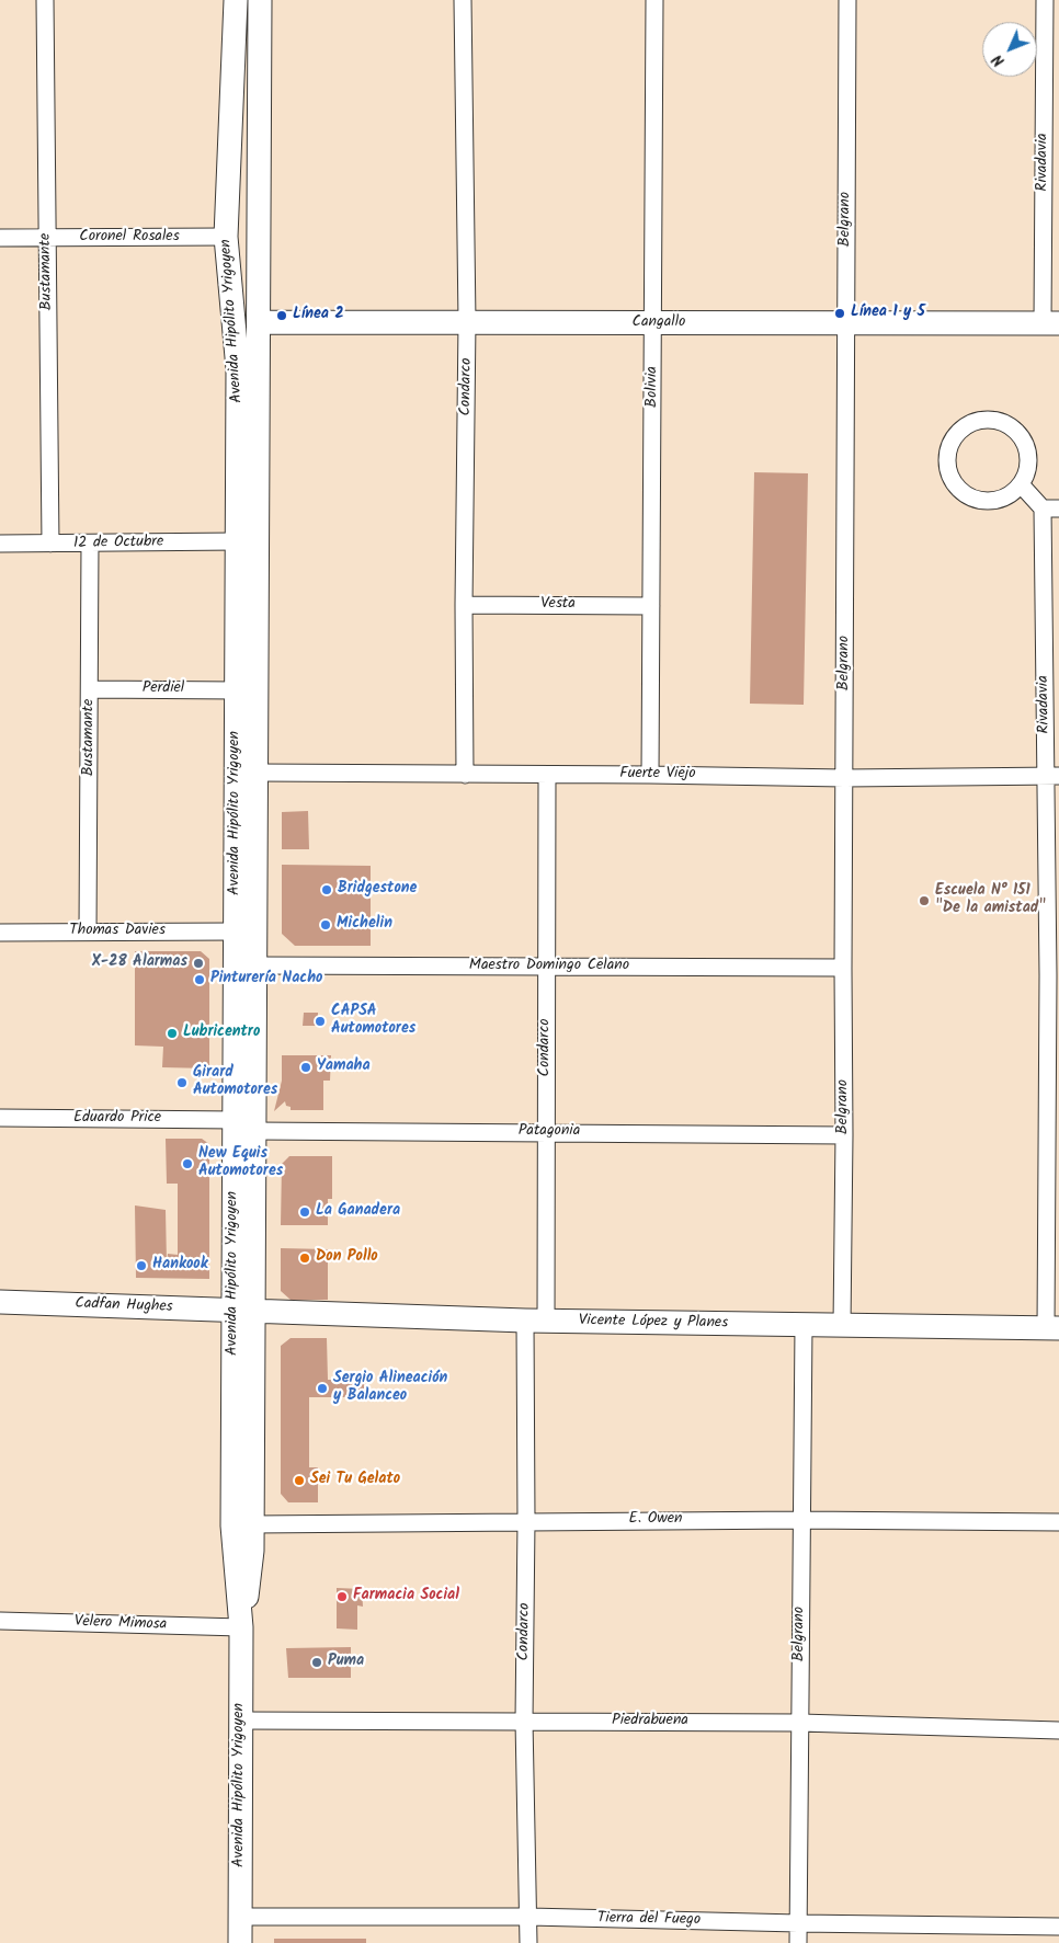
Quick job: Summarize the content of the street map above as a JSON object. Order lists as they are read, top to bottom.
{
  "streets": {
    "main road": [
      "Avenida Hipólito Yrigoyen",
      "Cangallo",
      "Cadfan Hughes",
      "Vicente López y Planes"
    ],
    "street": [
      "Rivadavia",
      "Belgrano",
      "Coronel Rosales",
      "Bustamante",
      "Condarco",
      "Bolivia",
      "12 de Octubre",
      "Vesta",
      "Perdiel",
      "Fuerte Viejo",
      "Thomas Davies",
      "Maestro Domingo Celano",
      "Eduardo Price",
      "Patagonia",
      "E. Owen",
      "Velero Mimosa",
      "Piedrabuena",
      "Tierra del Fuego"
    ]
  },
  "crossings": [
    ["Rivadavia", "Cangallo"],
    ["Rivadavia", "Fuerte Viejo"],
    ["Rivadavia", "Vicente López y Planes"],
    ["Belgrano", "Cangallo"],
    ["Belgrano", "Fuerte Viejo"],
    ["Belgrano", "Maestro Domingo Celano"],
    ["Belgrano", "Patagonia"],
    ["Belgrano", "Vicente López y Planes"],
    ["Belgrano", "E. Owen"],
    ["Belgrano", "Piedrabuena"],
    ["Belgrano", "Tierra del Fuego"],
    ["Coronel Rosales", "Bustamante"],
    ["Coronel Rosales", "Avenida Hipólito Yrigoyen"],
    ["Bustamante", "12 de Octubre"],
    ["Bustamante", "Perdiel"],
    ["Bustamante", "Thomas Davies"],
    ["Avenida Hipólito Yrigoyen", "Cangallo"],
    ["Avenida Hipólito Yrigoyen", "12 de Octubre"],
    ["Avenida Hipólito Yrigoyen", "Perdiel"],
    ["Avenida Hipólito Yrigoyen", "Fuerte Viejo"],
    ["Avenida Hipólito Yrigoyen", "Thomas Davies"],
    ["Avenida Hipólito Yrigoyen", "Maestro Domingo Celano"],
    ["Avenida Hipólito Yrigoyen", "Eduardo Price"],
    ["Avenida Hipólito Yrigoyen", "Patagonia"],
    ["Avenida Hipólito Yrigoyen", "Cadfan Hughes"],
    ["Avenida Hipólito Yrigoyen", "Vicente López y Planes"],
    ["Avenida Hipólito Yrigoyen", "E. Owen"],
    ["Avenida Hipólito Yrigoyen", "Velero Mimosa"],
    ["Avenida Hipólito Yrigoyen", "Piedrabuena"],
    ["Avenida Hipólito Yrigoyen", "Tierra del Fuego"],
    ["Cangallo", "Condarco"],
    ["Cangallo", "Bolivia"],
    ["Condarco", "Vesta"],
    ["Condarco", "Fuerte Viejo"],
    ["Condarco", "Maestro Domingo Celano"],
    ["Condarco", "Patagonia"],
    ["Condarco", "Vicente López y Planes"],
    ["Condarco", "E. Owen"],
    ["Condarco", "Piedrabuena"],
    ["Condarco", "Tierra del Fuego"],
    ["Bolivia", "Vesta"],
    ["Bolivia", "Fuerte Viejo"],
    ["Eduardo Price", "Patagonia"],
    ["Cadfan Hughes", "Vicente López y Planes"]
  ],
  "places": [
    "Línea 1 y 5",
    "Línea 2",
    "Bridgestone",
    "Escuela N° 151 \"De la amistad\"",
    "Michelin",
    "X-28 Alarmas",
    "Pinturería Nacho",
    "CAPSA Automotores",
    "Lubricentro",
    "Yamaha",
    "Girard Automotores",
    "New Equis Automotores",
    "La Ganadera",
    "Don Pollo",
    "Hankook",
    "Sergio Alineación y Balanceo",
    "Sei Tu Gelato",
    "Farmacia Social",
    "Puma"
  ],
  "north": "bottom left"
}
